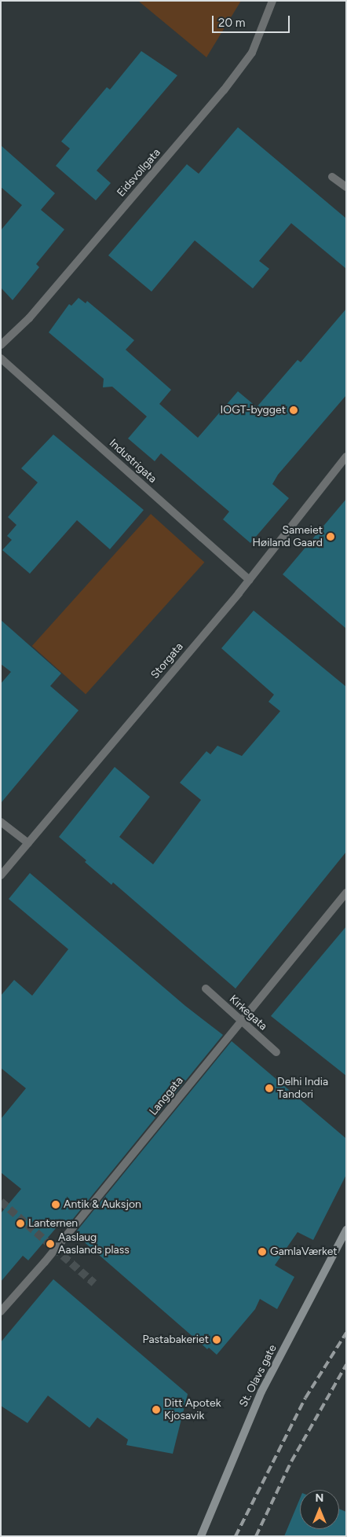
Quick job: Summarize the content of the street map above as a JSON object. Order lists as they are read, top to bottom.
{
  "streets": {
    "street": [
      "Eidsvollgata",
      "Industrigata",
      "Storgata",
      "Kirkegata",
      "Langgata",
      "St. Olavs gate"
    ]
  },
  "crossings": [
    ["Industrigata", "Storgata"],
    ["Kirkegata", "Langgata"]
  ],
  "places": [
    "IOGT-bygget",
    "Sameiet Høiland Gaard",
    "Delhi India Tandori",
    "Antik & Auksjon",
    "Lanternen",
    "Aaslaug Aaslands plass",
    "GamlaVærket",
    "Pastabakeriet",
    "Ditt Apotek Kjosavik"
  ],
  "scale_bar": "20 m",
  "north": "top"
}
